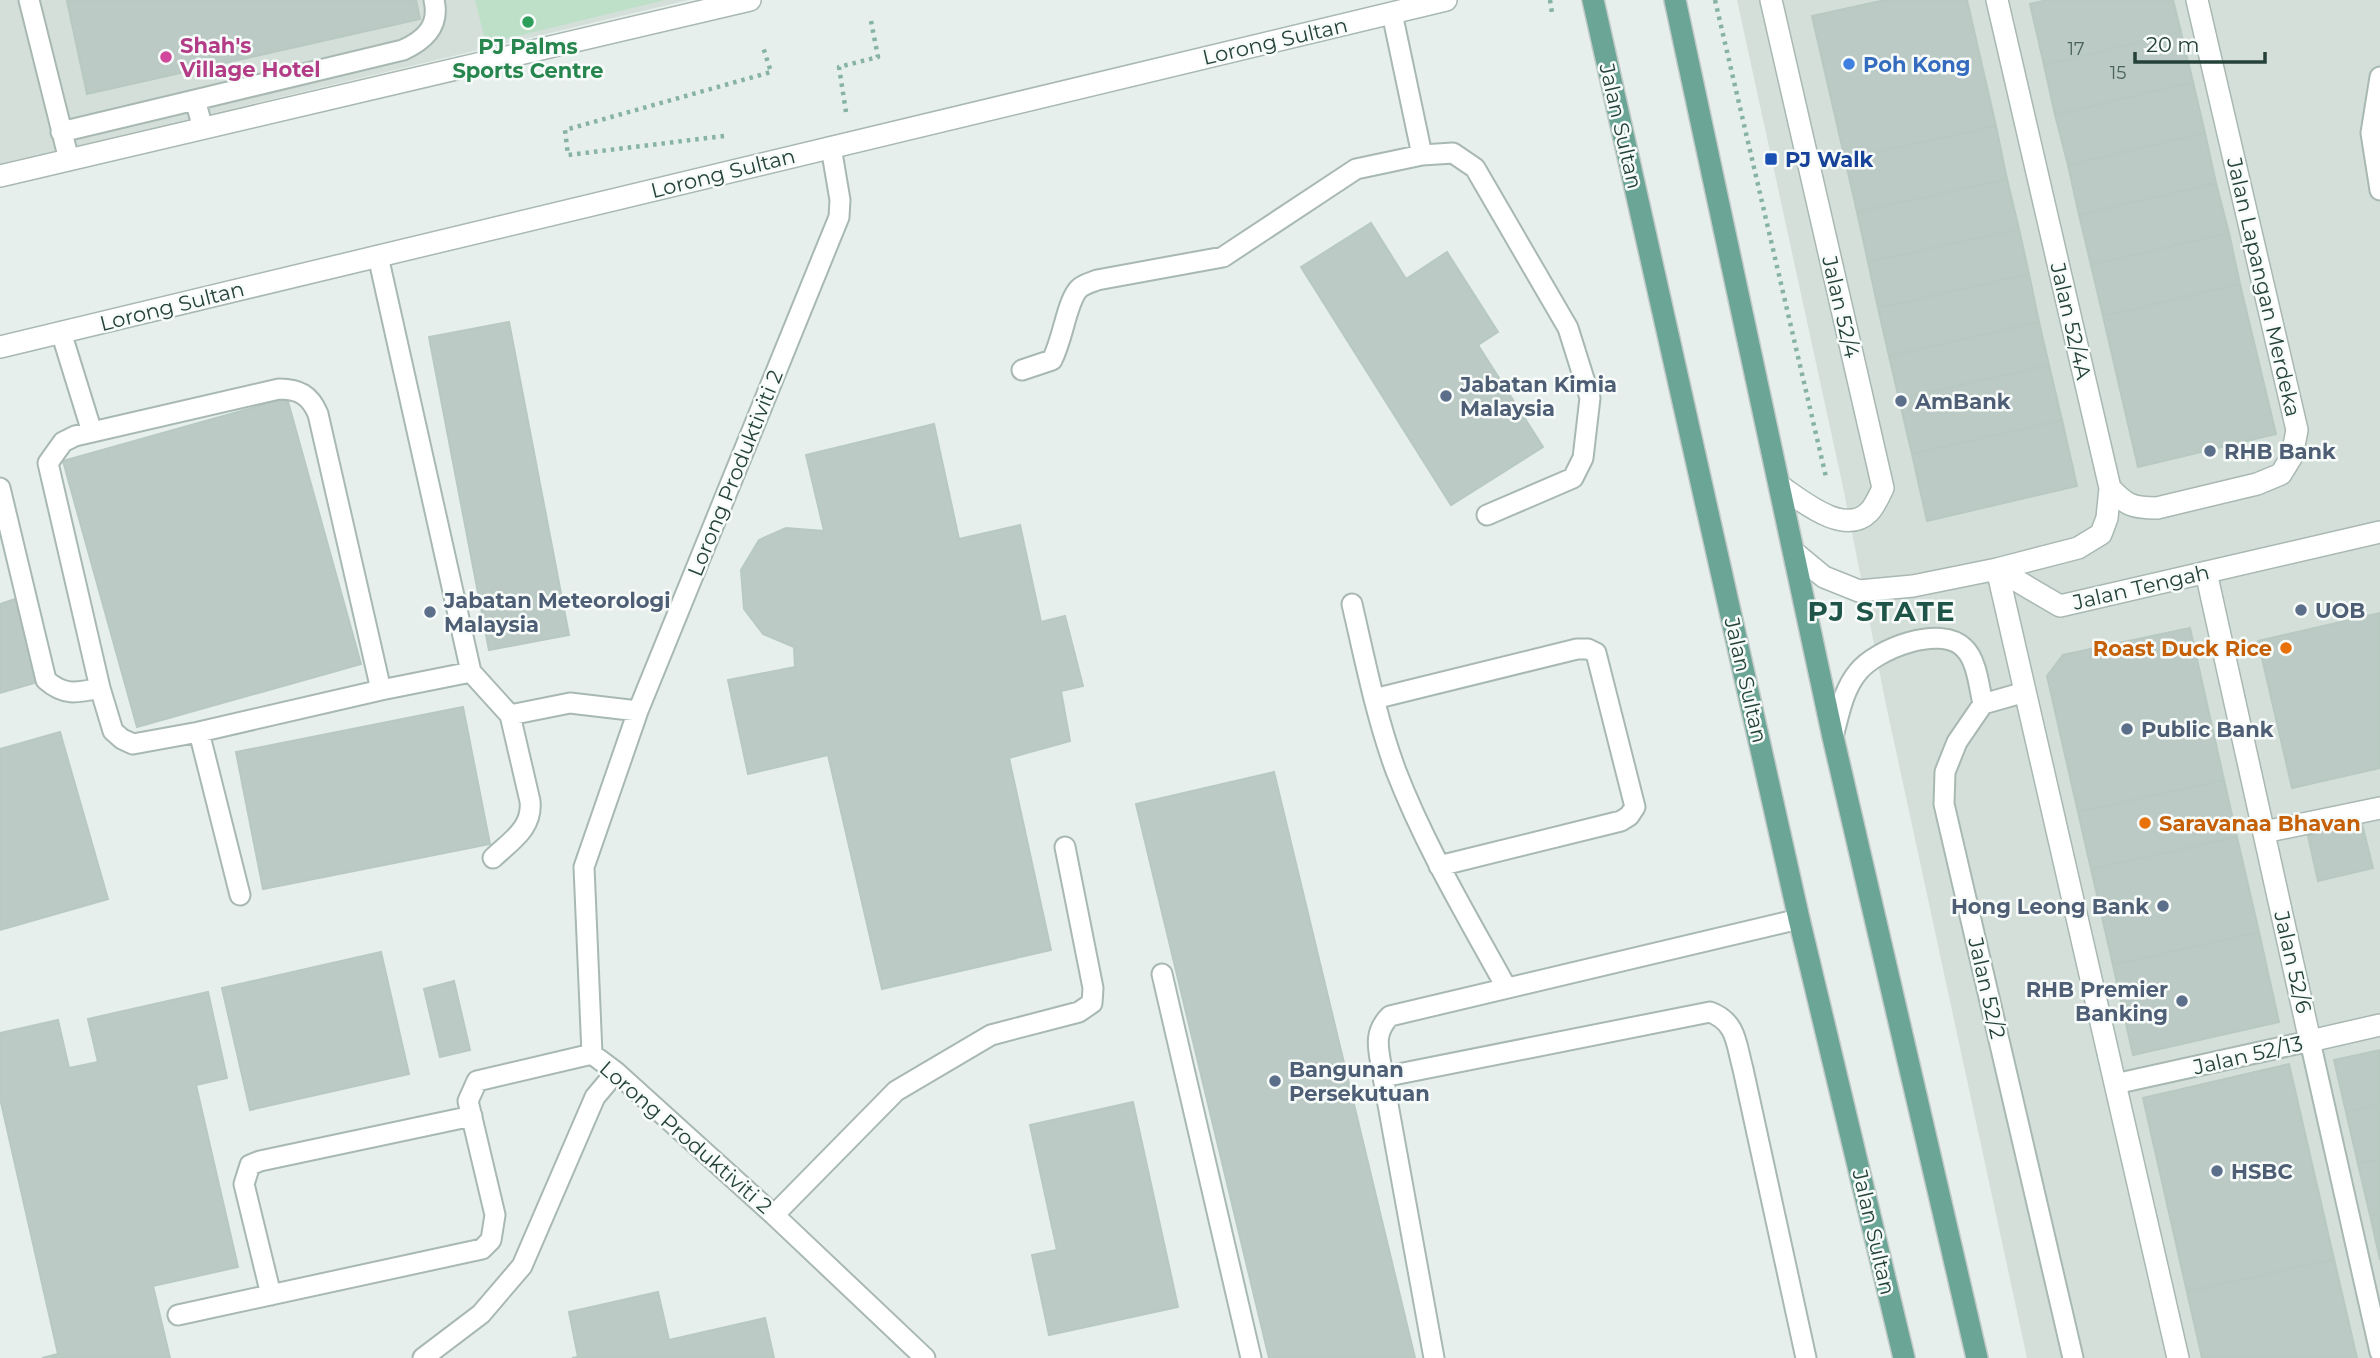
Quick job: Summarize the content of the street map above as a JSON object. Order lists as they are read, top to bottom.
{
  "streets": {
    "main road": ["Jalan Sultan"],
    "street": [
      "Lorong Sultan",
      "Jalan Lapangan Merdeka",
      "Jalan 52/4",
      "Jalan 52/4A",
      "Jalan Tengah",
      "Jalan 52/6",
      "Jalan 52/13"
    ],
    "lane": ["Lorong Produktiviti 2", "Jalan 52/2"]
  },
  "crossings": [
    ["Lorong Sultan", "Lorong Produktiviti 2"],
    ["Jalan Lapangan Merdeka", "Jalan 52/4A"],
    ["Jalan 52/4A", "Jalan Tengah"],
    ["Jalan Tengah", "Jalan 52/6"],
    ["Jalan 52/6", "Jalan 52/13"]
  ],
  "districts": ["PJ STATE"],
  "places": {
    "other": [
      "PJ Palms Sports Centre",
      "Shah's Village Hotel",
      "Poh Kong",
      "Jabatan Kimia Malaysia",
      "AmBank",
      "RHB Bank",
      "UOB",
      "Jabatan Meteorologi Malaysia",
      "Roast Duck Rice",
      "Public Bank",
      "Saravanaa Bhavan",
      "Hong Leong Bank",
      "RHB Premier Banking",
      "Bangunan Persekutuan",
      "HSBC"
    ],
    "transit": ["PJ Walk"]
  },
  "house_numbers": ["17", "15"],
  "scale_bar": "20 m"
}
